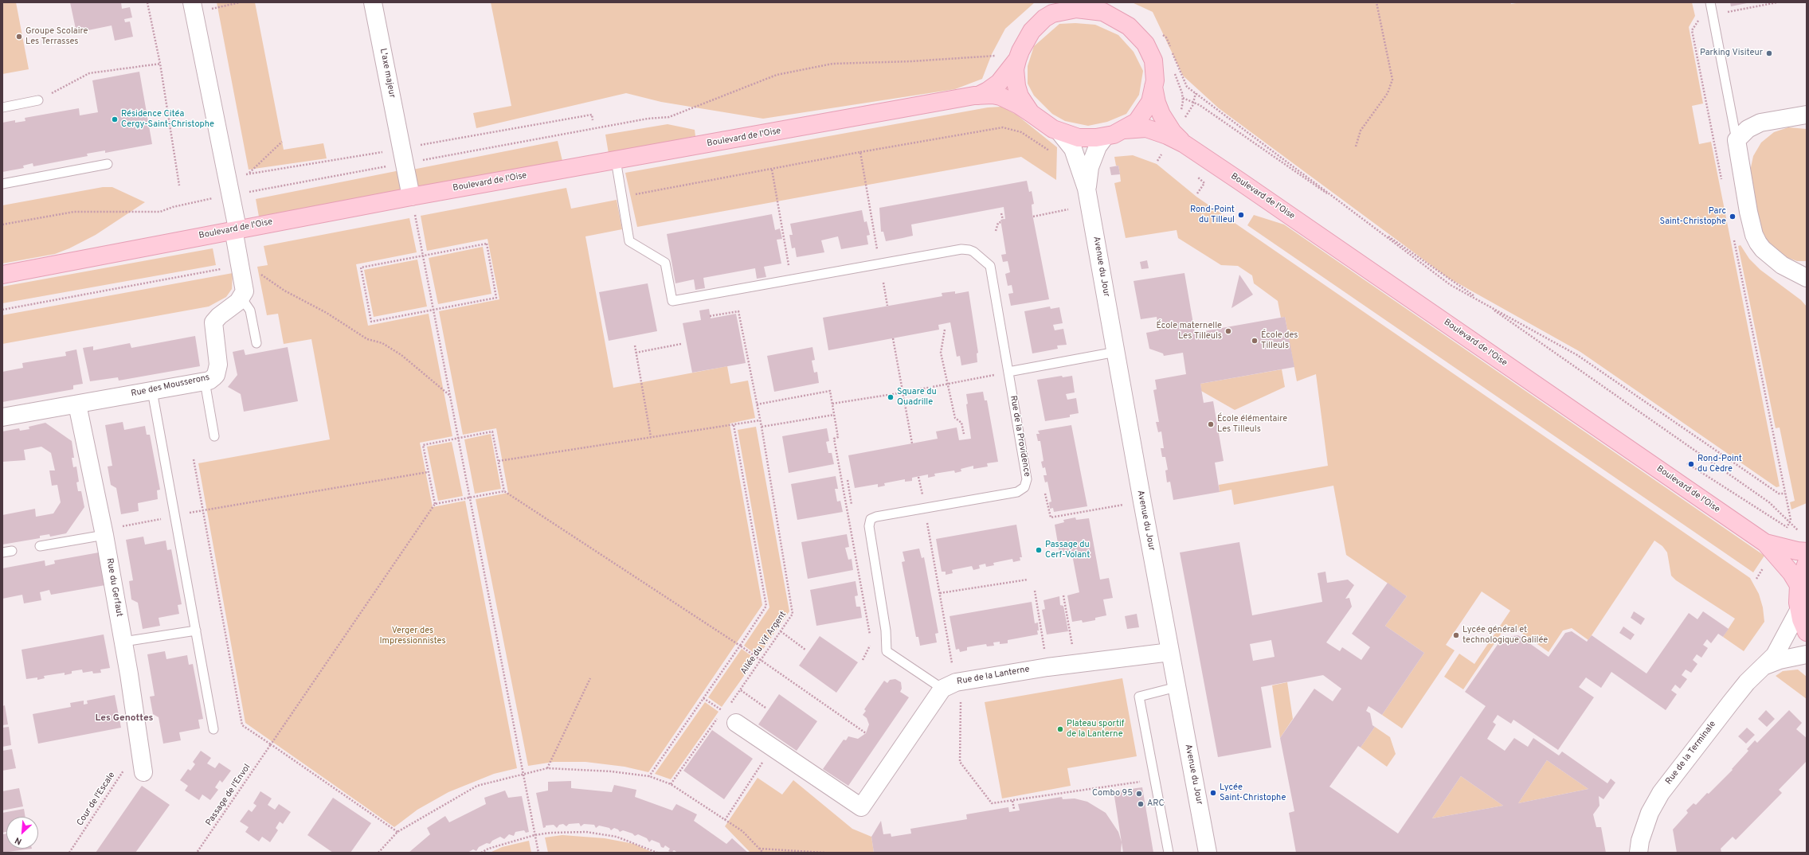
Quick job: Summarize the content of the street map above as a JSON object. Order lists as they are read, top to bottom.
{
  "streets": {
    "main road": ["Boulevard de l'Oise"],
    "street": [
      "L'axe majeur",
      "Avenue du Jour",
      "Rue des Mousserons",
      "Rue du Gerfaut",
      "Rue de la Lanterne",
      "Rue de la Terminale"
    ],
    "lane": ["Rue de la Providence"],
    "path": ["Allée du Vif Argent", "Passage de l'Envol", "Cour de l'Escale"]
  },
  "crossings": [
    ["L'axe majeur", "Boulevard de l'Oise"],
    ["Boulevard de l'Oise", "Rue de la Providence"],
    ["Avenue du Jour", "Rue de la Lanterne"],
    ["Rue des Mousserons", "Rue du Gerfaut"],
    ["Rue de la Providence", "Rue de la Lanterne"],
    ["Rue du Gerfaut", "Cour de l'Escale"]
  ],
  "districts": ["Les Genottes"],
  "parks": ["Verger des Impressionnistes"],
  "places": [
    "Groupe Scolaire Les Terrasses",
    "Parking Visiteur",
    "Résidence Citéa Cergy-Saint-Christophe",
    "Rond-Point du Tilleul",
    "Parc Saint-Christophe",
    "École maternelle Les Tilleuls",
    "École des Tilleuls",
    "Square du Quadrille",
    "École élémentaire Les Tilleuls",
    "Rond-Point du Cèdre",
    "Passage du Cerf-Volant",
    "Lycée général et technologique Galilée",
    "Plateau sportif de la Lanterne",
    "Lycée Saint-Christophe",
    "Combo 95",
    "ARC"
  ],
  "north": "bottom left"
}
